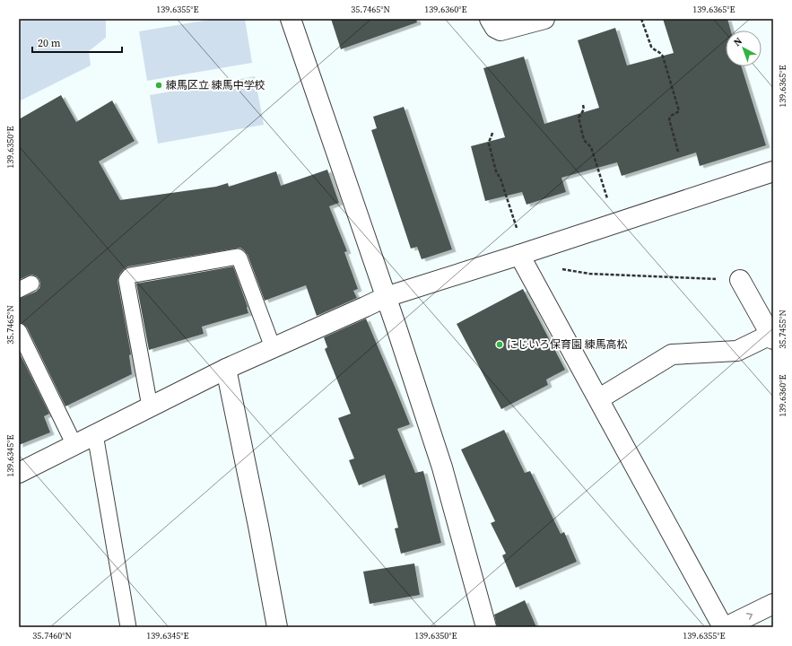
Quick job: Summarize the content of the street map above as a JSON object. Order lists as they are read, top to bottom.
{
  "places": ["練馬区立 練馬中学校", "にじいろ保育園 練馬高松"],
  "scale_bar": "20 m",
  "north": "top left",
  "coordinates": [
    "139.6355°E",
    "35.7465°N",
    "139.6360°E",
    "139.6365°E",
    "139.6350°E",
    "35.7455°N",
    "139.6345°E",
    "35.7460°N"
  ]
}
